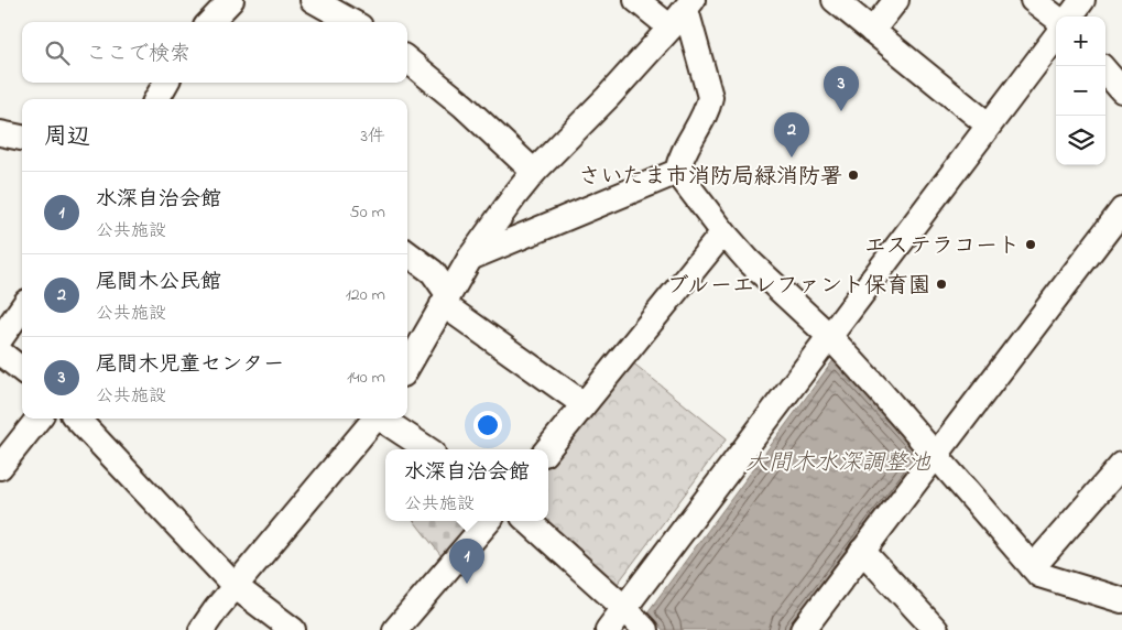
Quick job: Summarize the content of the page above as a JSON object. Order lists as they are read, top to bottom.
{
  "water": ["大間木水深調整池"],
  "places": ["さいたま市消防局緑消防署", "エステラコート", "ブルーエレファント保育園"],
  "page": {
    "map_buttons": ["+", "−"],
    "search": "ここで検索",
    "pins": ["3", "2", "1"],
    "heading": ["周辺", "3件"],
    "list": [
      {
        "mark": "1",
        "name": "水深自治会館",
        "note": "公共施設",
        "value": "50 m"
      },
      {
        "mark": "2",
        "name": "尾間木公民館",
        "note": "公共施設",
        "value": "120 m"
      },
      {
        "mark": "3",
        "name": "尾間木児童センター",
        "note": "公共施設",
        "value": "140 m"
      }
    ],
    "popup": ["水深自治会館", "公共施設"]
  }
}
